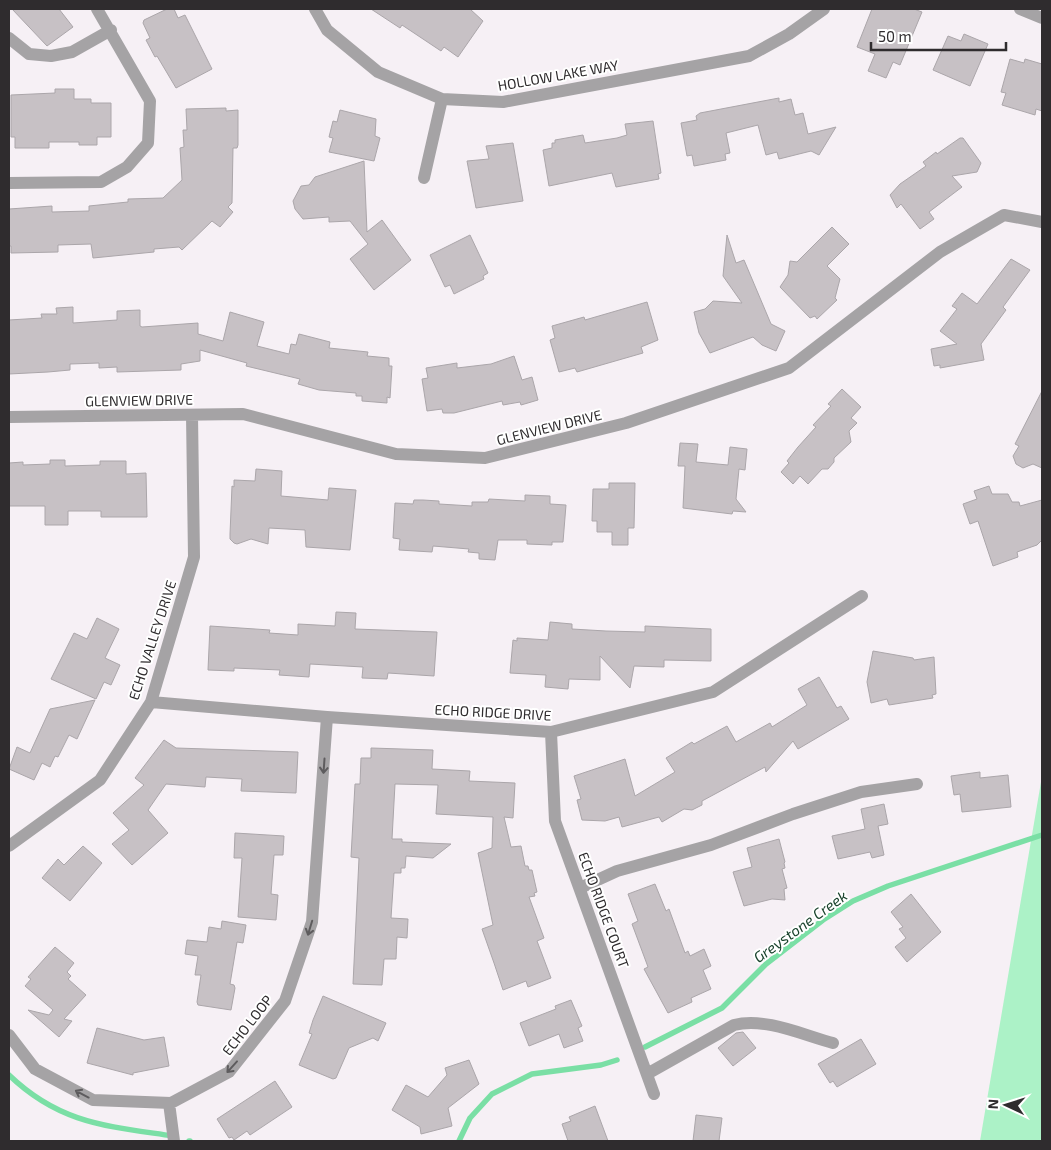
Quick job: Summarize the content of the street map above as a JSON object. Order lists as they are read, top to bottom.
{
  "streets": {
    "street": [
      "HOLLOW LAKE WAY",
      "GLENVIEW DRIVE",
      "ECHO VALLEY DRIVE",
      "ECHO RIDGE DRIVE",
      "ECHO RIDGE COURT",
      "ECHO LOOP"
    ]
  },
  "crossings": [
    ["GLENVIEW DRIVE", "ECHO VALLEY DRIVE"],
    ["ECHO VALLEY DRIVE", "ECHO RIDGE DRIVE"],
    ["ECHO RIDGE DRIVE", "ECHO RIDGE COURT"],
    ["ECHO RIDGE DRIVE", "ECHO LOOP"]
  ],
  "water": ["Greystone Creek"],
  "scale_bar": "50 m",
  "north": "left"
}
